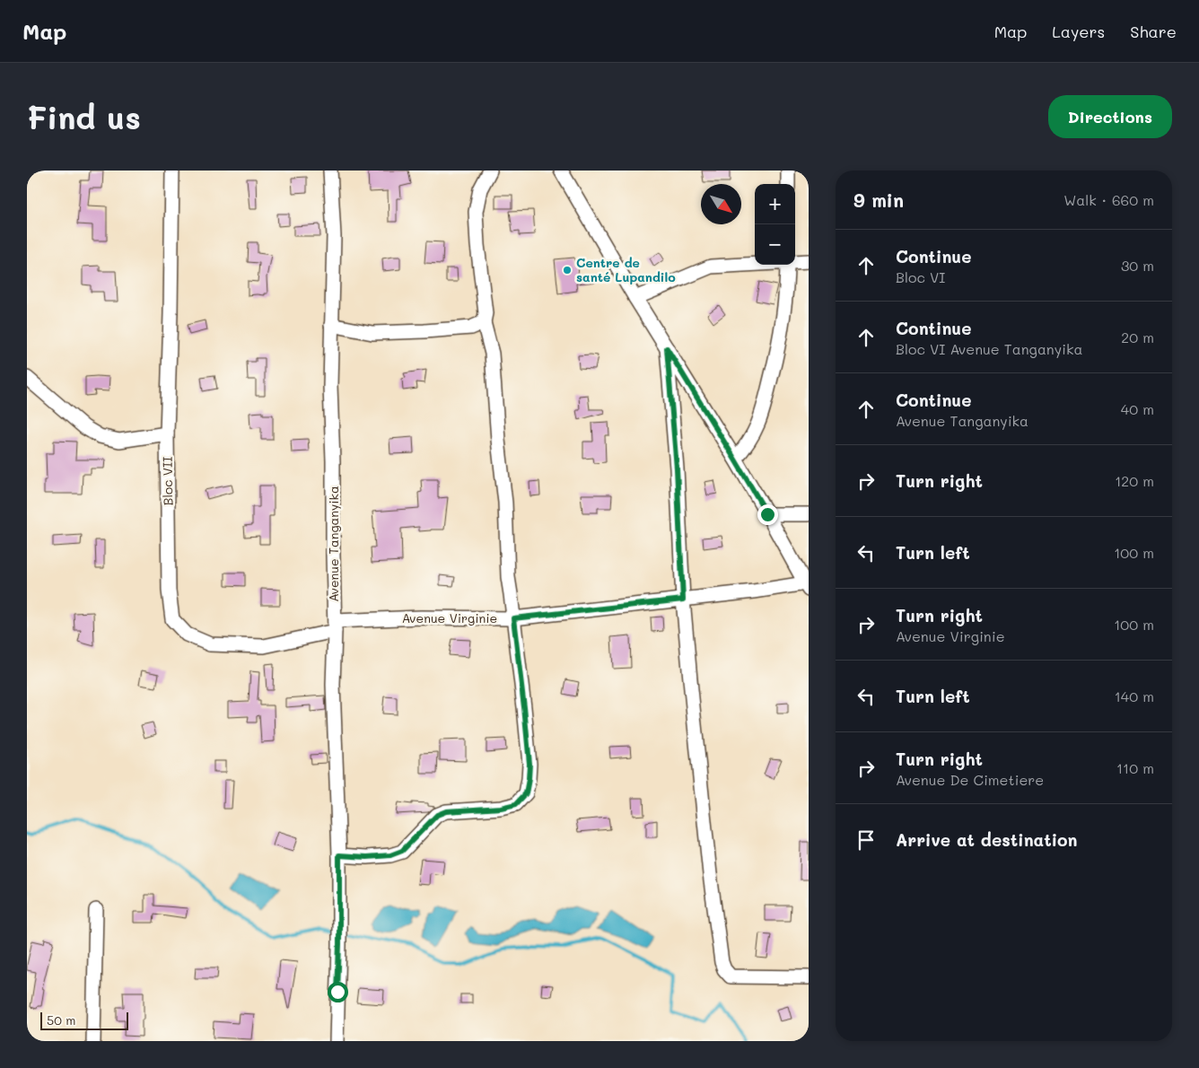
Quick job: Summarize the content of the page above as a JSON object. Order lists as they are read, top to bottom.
{
  "streets": {
    "street": ["Bloc VII", "Avenue Tanganyika", "Avenue Virginie"]
  },
  "crossings": [
    ["Bloc VII", "Avenue Tanganyika"],
    ["Bloc VII", "Avenue Virginie"],
    ["Avenue Tanganyika", "Avenue Virginie"]
  ],
  "places": ["Centre de santé Lupandilo"],
  "scale_bar": "50 m",
  "north": "bottom right",
  "page": {
    "header": "Map",
    "nav": ["Map", "Layers", "Share"],
    "buttons": "Directions",
    "title": "Find us",
    "heading": ["9 min", "Walk · 660 m"],
    "map_buttons": ["+", "−"],
    "list": [
      ["Continue", "Bloc VI", "30 m"],
      ["Continue", "Bloc VI Avenue Tanganyika", "20 m"],
      ["Continue", "Avenue Tanganyika", "40 m"],
      ["Turn right", "120 m"],
      ["Turn left", "100 m"],
      ["Turn right", "Avenue Virginie", "100 m"],
      ["Turn left", "140 m"],
      ["Turn right", "Avenue De Cimetiere", "110 m"],
      "Arrive at destination"
    ],
    "scale": "50 m"
  }
}
